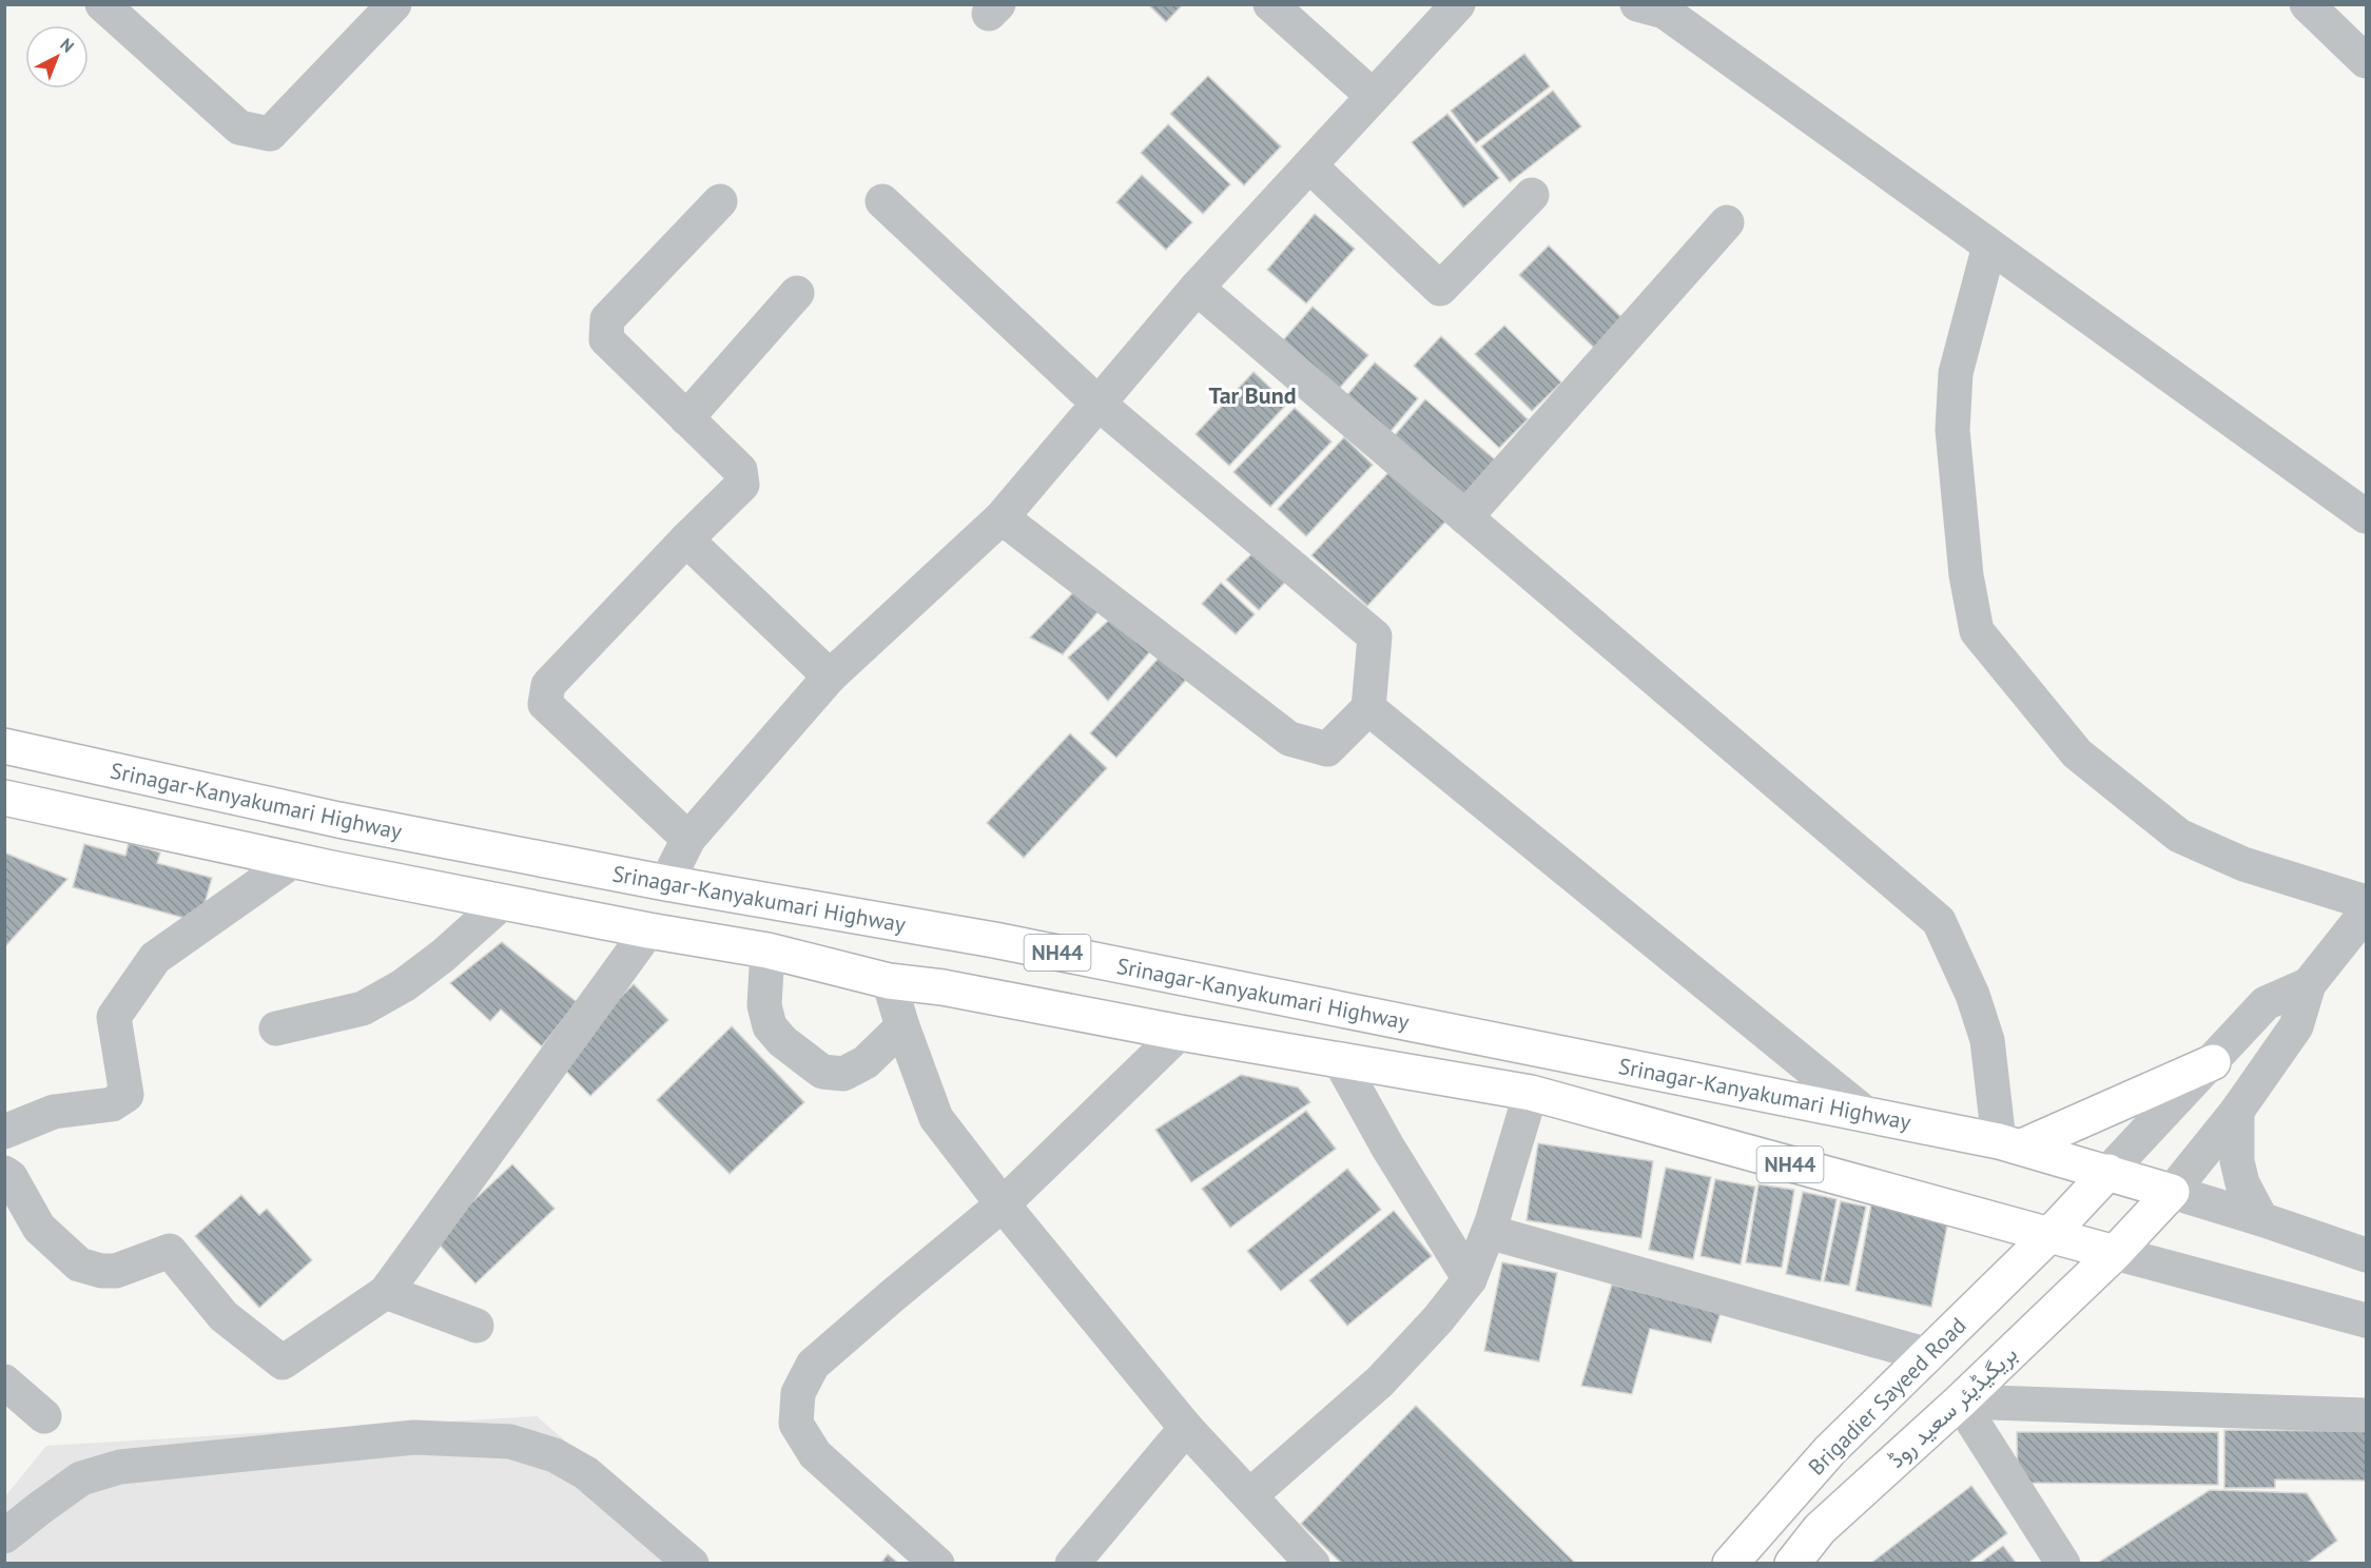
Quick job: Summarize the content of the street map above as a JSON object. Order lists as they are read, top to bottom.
{
  "streets": {
    "highway": [
      "Srinagar-Kanyakumari Highway",
      "NH44",
      "Brigadier Sayeed Road",
      "بریگیڈیئر سعید روڈ"
    ]
  },
  "crossings": [
    ["Srinagar-Kanyakumari Highway", "NH44"],
    ["Srinagar-Kanyakumari Highway", "Brigadier Sayeed Road"],
    ["NH44", "Brigadier Sayeed Road"],
    ["NH44", "بریگیڈیئر سعید روڈ"]
  ],
  "districts": ["Tar Bund"],
  "north": "top right"
}
